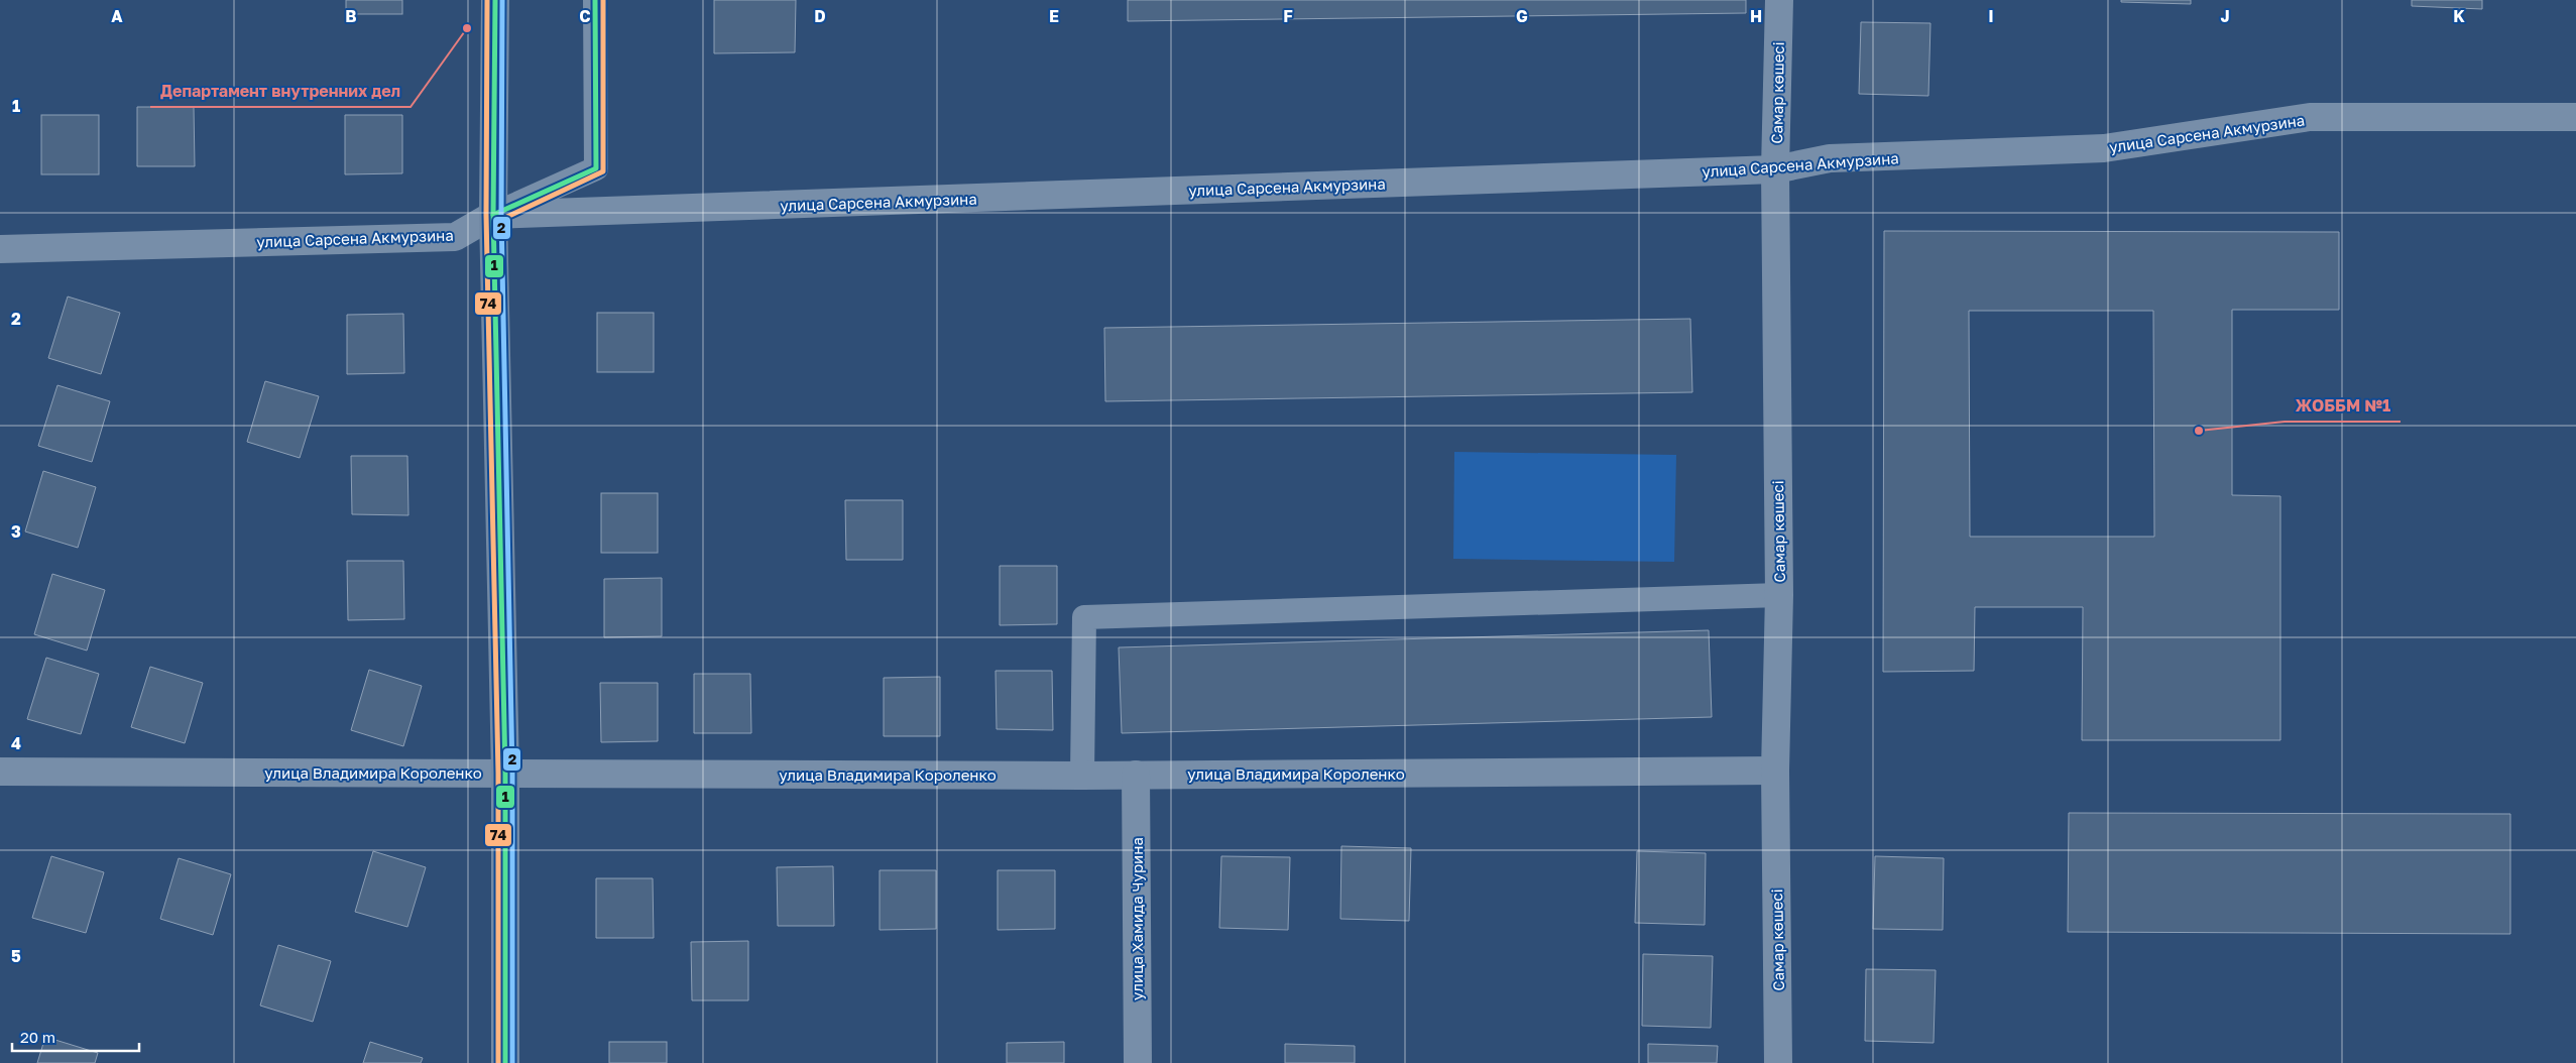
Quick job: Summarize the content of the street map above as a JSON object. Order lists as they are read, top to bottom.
{
  "streets": {
    "street": [
      "Самар көшесі",
      "улица Сарсена Акмурзина",
      "улица Владимира Короленко",
      "улица Хамида Чурина"
    ]
  },
  "crossings": [
    ["Самар көшесі", "улица Сарсена Акмурзина"],
    ["Самар көшесі", "улица Владимира Короленко"],
    ["улица Владимира Короленко", "улица Хамида Чурина"]
  ],
  "places": ["Департамент внутренних дел", "ЖОББМ №1"],
  "lines": ["transit line 1", "transit line 74", "transit line 2"],
  "scale_bar": "20 m",
  "grid": {
    "columns": [
      "A",
      "B",
      "C",
      "D",
      "E",
      "F",
      "G",
      "H",
      "I",
      "J",
      "K"
    ],
    "rows": [
      "1",
      "2",
      "3",
      "4",
      "5"
    ]
  }
}
